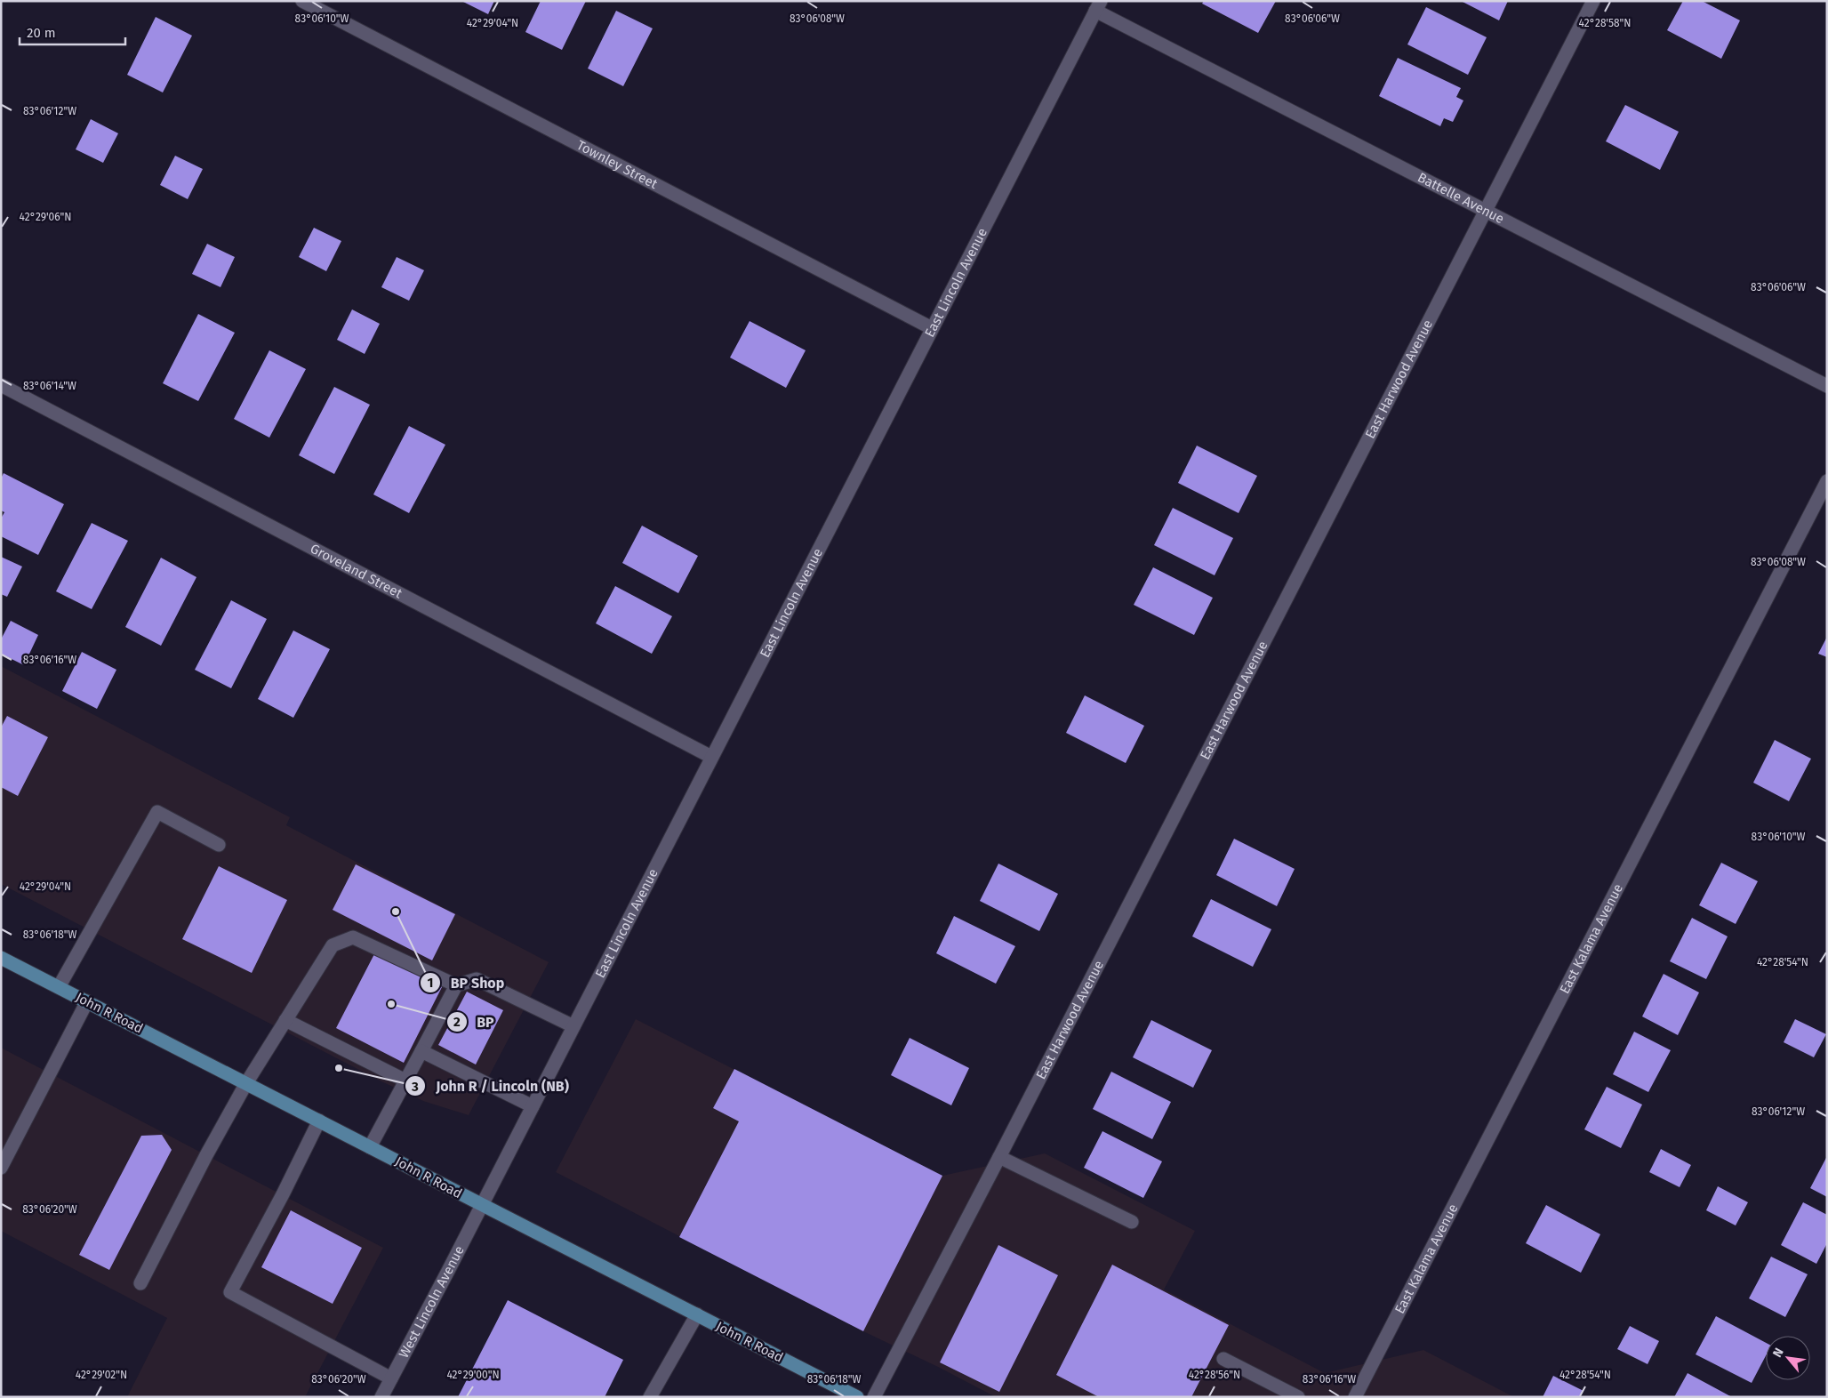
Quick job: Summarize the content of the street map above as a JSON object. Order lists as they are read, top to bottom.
{
  "streets": {
    "main road": ["John R Road"],
    "street": [
      "Townley Street",
      "Battelle Avenue",
      "East Lincoln Avenue",
      "East Harwood Avenue",
      "Groveland Street",
      "East Kalama Avenue",
      "West Lincoln Avenue"
    ]
  },
  "crossings": [
    ["Townley Street", "East Lincoln Avenue"],
    ["Battelle Avenue", "East Lincoln Avenue"],
    ["Battelle Avenue", "East Harwood Avenue"],
    ["East Lincoln Avenue", "Groveland Street"],
    ["East Lincoln Avenue", "John R Road"],
    ["East Lincoln Avenue", "West Lincoln Avenue"],
    ["John R Road", "West Lincoln Avenue"]
  ],
  "places": ["BP Shop", "BP", "John R / Lincoln (NB)"],
  "scale_bar": "20 m",
  "north": "top left",
  "coordinates": [
    "83°06'10\"W",
    "83°06'08\"W",
    "83°06'06\"W",
    "42°28'58\"N",
    "42°29'04\"N",
    "83°06'12\"W",
    "42°29'06\"N",
    "83°06'14\"W",
    "83°06'16\"W",
    "83°06'18\"W",
    "42°28'54\"N",
    "83°06'20\"W",
    "42°29'02\"N",
    "42°29'00\"N",
    "42°28'56\"N"
  ]
}
